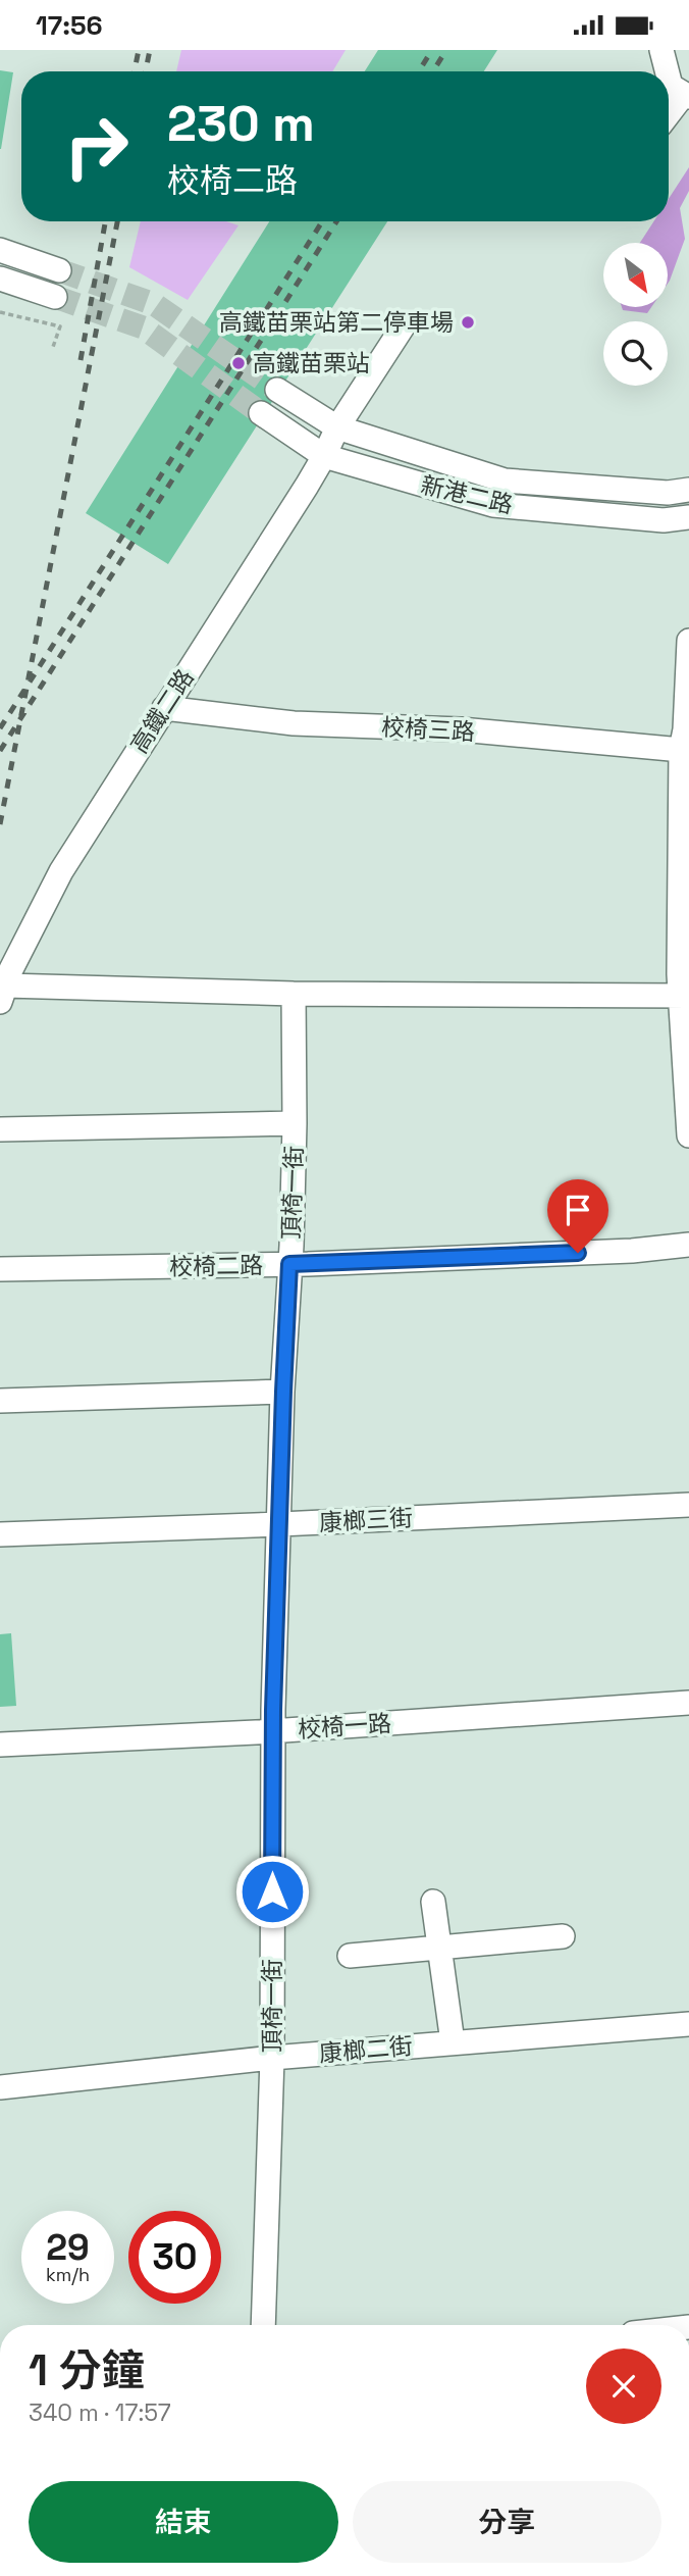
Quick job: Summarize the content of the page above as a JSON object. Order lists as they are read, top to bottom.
{
  "streets": {
    "street": [
      "新港二路",
      "高鐵二路",
      "校椅三路",
      "頂椅一街",
      "校椅二路",
      "康榔三街",
      "校椅一路",
      "康榔二街"
    ]
  },
  "crossings": [
    ["新港二路", "高鐵二路"],
    ["高鐵二路", "校椅三路"],
    ["頂椅一街", "校椅二路"],
    ["頂椅一街", "康榔三街"],
    ["頂椅一街", "校椅一路"],
    ["頂椅一街", "康榔二街"]
  ],
  "places": ["高鐵苗栗站第二停車場", "高鐵苗栗站"],
  "north": "bottom right",
  "page": {
    "status": "17:56",
    "turn": ["230 m", "校椅二路"],
    "speed": "29 km/h",
    "limit": "30",
    "heading": ["1 分鐘", "340 m · 17:57"],
    "buttons": ["結束", "分享"]
  }
}
